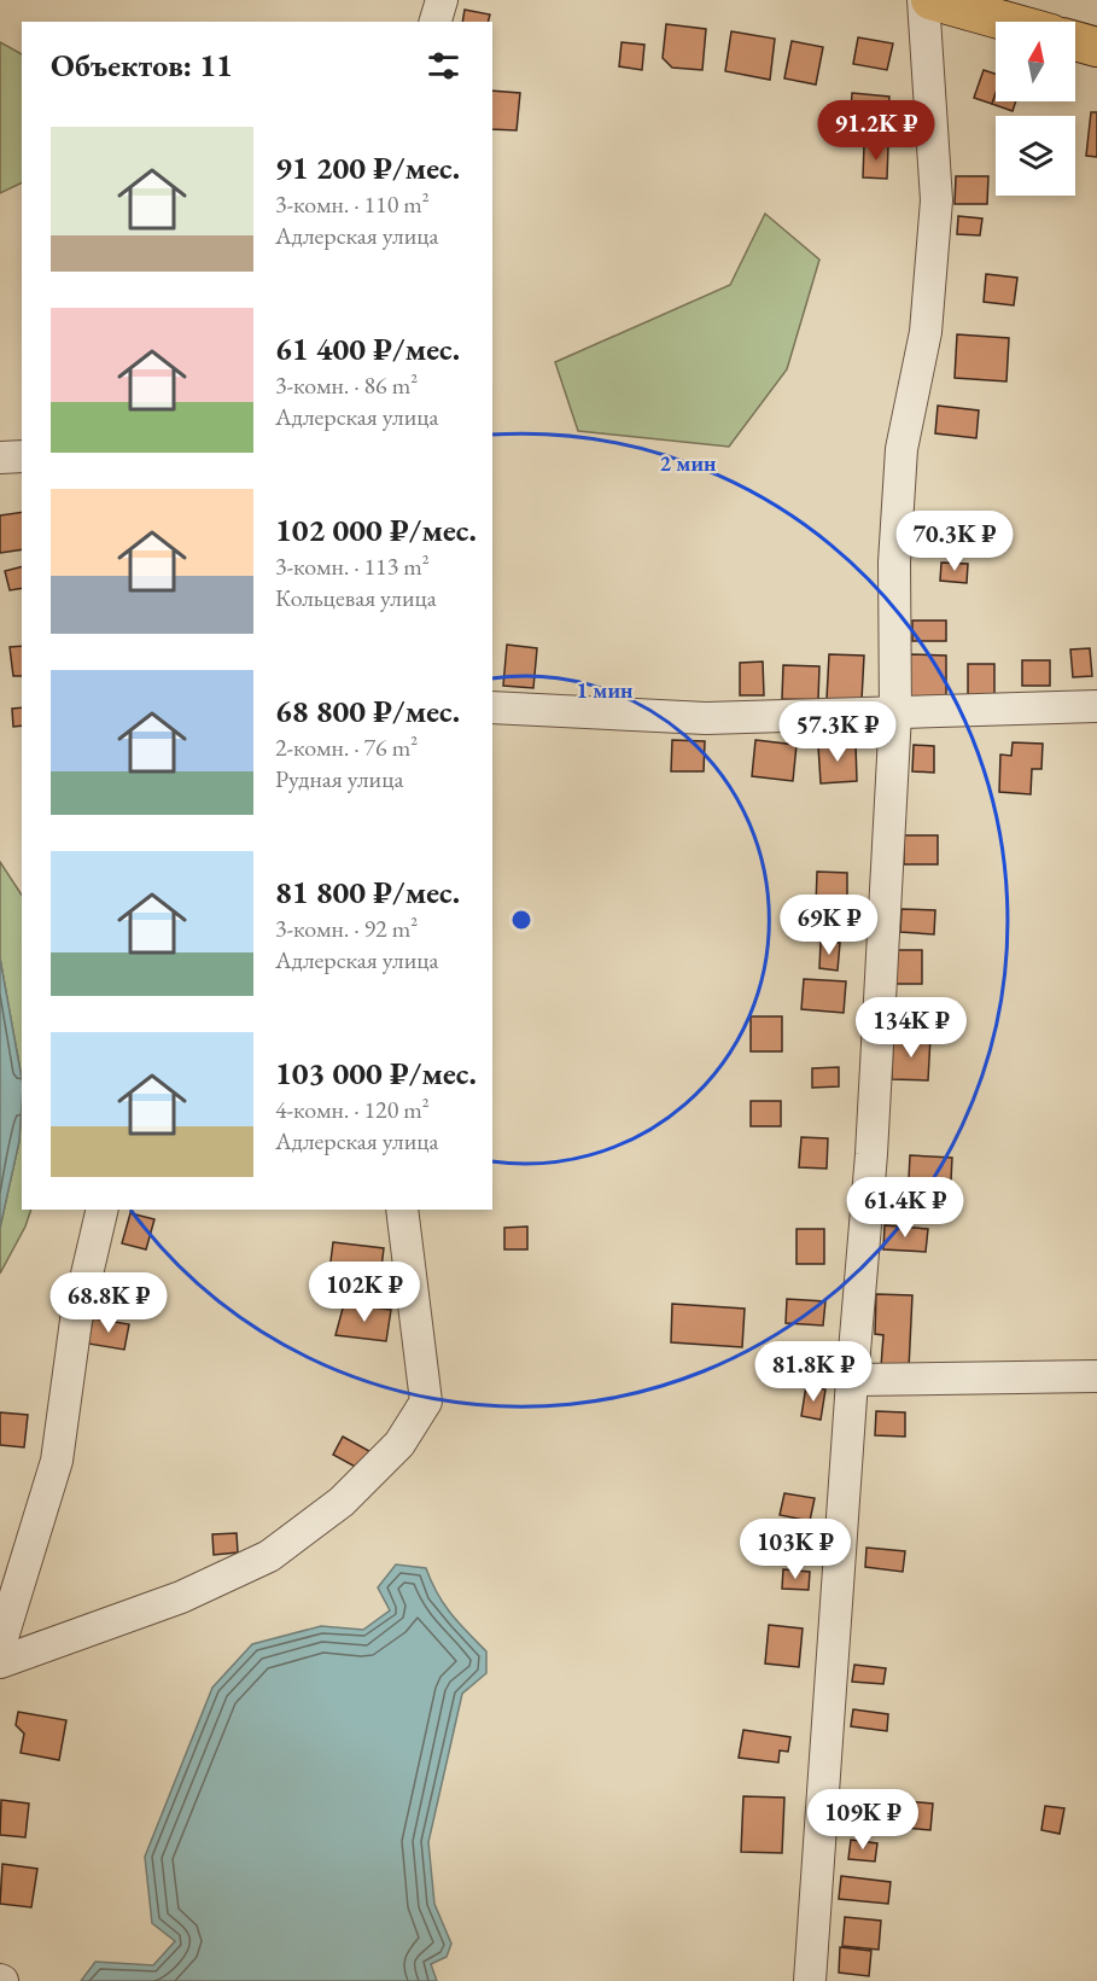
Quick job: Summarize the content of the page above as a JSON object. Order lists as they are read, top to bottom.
{
  "north": "top",
  "page": {
    "heading": "Объектов: 11",
    "price": [
      "91.2K ₽",
      "70.3K ₽",
      "57.3K ₽",
      "69K ₽",
      "134K ₽",
      "61.4K ₽",
      "102K ₽",
      "68.8K ₽",
      "81.8K ₽",
      "103K ₽",
      "109K ₽"
    ],
    "list": [
      {
        "name": "91 200 ₽/мес.",
        "note": "3-комн. · 110 m² · Адлерская улица"
      },
      {
        "name": "61 400 ₽/мес.",
        "note": "3-комн. · 86 m² · Адлерская улица"
      },
      {
        "name": "102 000 ₽/мес.",
        "note": "3-комн. · 113 m² · Кольцевая улица"
      },
      {
        "name": "68 800 ₽/мес.",
        "note": "2-комн. · 76 m² · Рудная улица"
      },
      {
        "name": "81 800 ₽/мес.",
        "note": "3-комн. · 92 m² · Адлерская улица"
      },
      {
        "name": "103 000 ₽/мес.",
        "note": "4-комн. · 120 m² · Адлерская улица"
      }
    ]
  },
  "rings": ["2 мин", "1 мин"]
}
